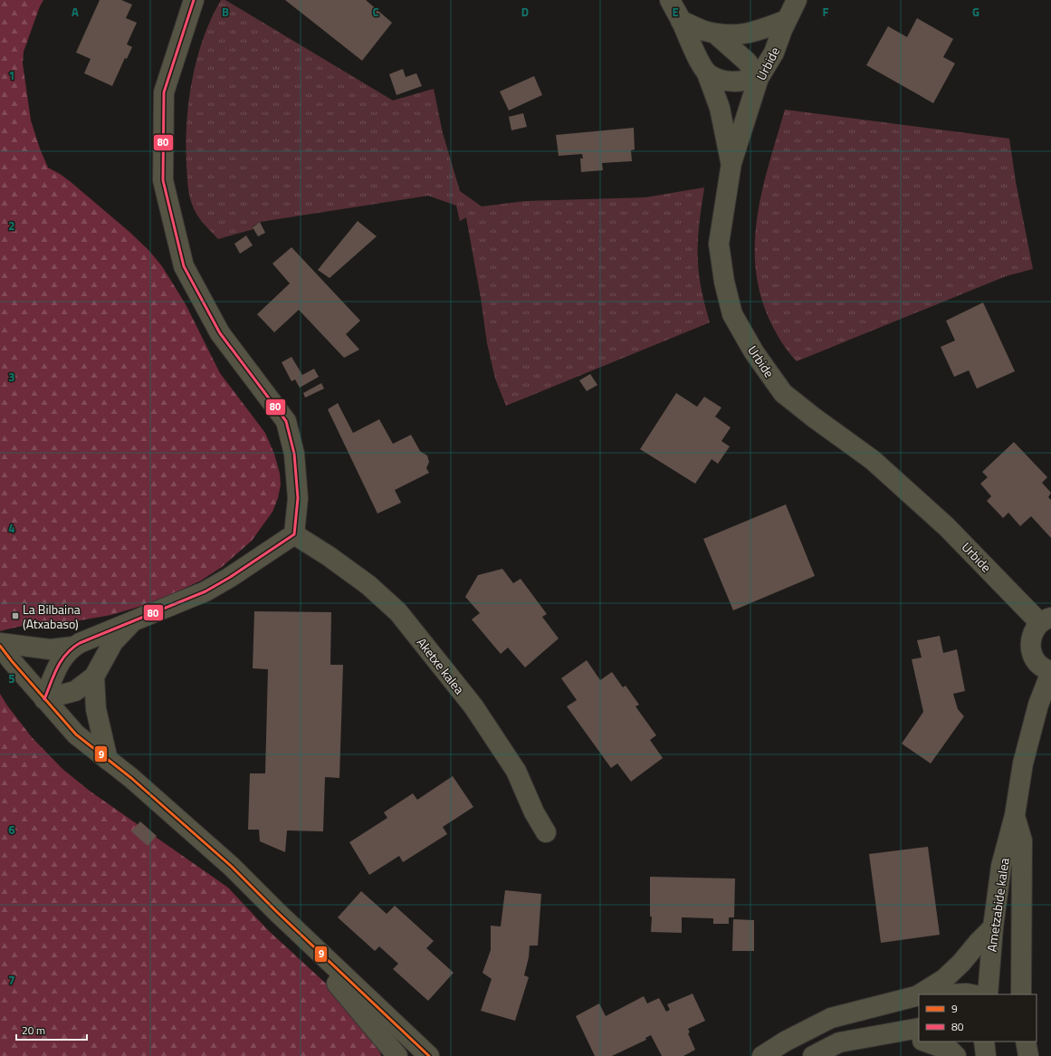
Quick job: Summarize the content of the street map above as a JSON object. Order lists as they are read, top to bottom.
{
  "streets": {
    "street": ["Urbide", "Aketxe kalea", "Ametzabide kalea"]
  },
  "places": {
    "transit": ["La Bilbaina (Atxabaso)"]
  },
  "lines": ["transit line 80", "transit line 9"],
  "legend": ["9", "80"],
  "scale_bar": "20 m",
  "grid": {
    "columns": [
      "A",
      "B",
      "C",
      "D",
      "E",
      "F",
      "G"
    ],
    "rows": [
      "1",
      "2",
      "3",
      "4",
      "5",
      "6",
      "7"
    ]
  }
}
